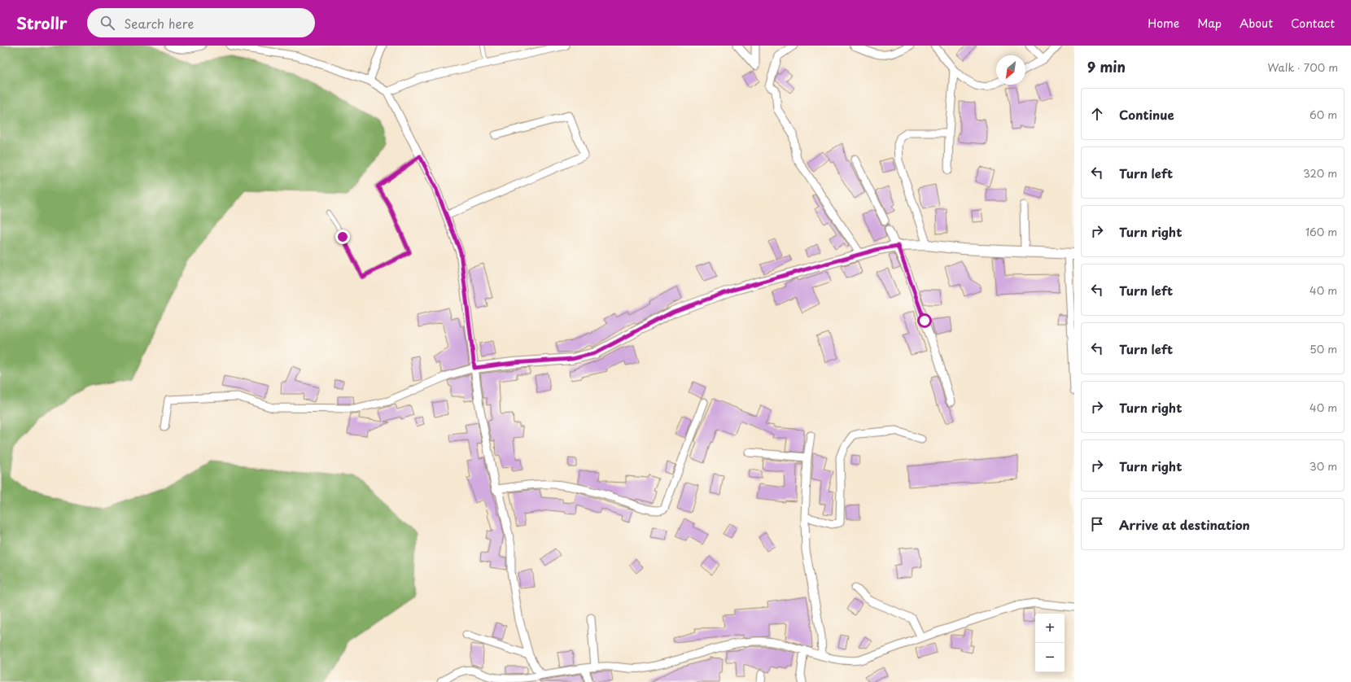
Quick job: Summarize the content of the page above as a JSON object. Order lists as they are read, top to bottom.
{
  "north": "bottom left",
  "page": {
    "header": "Strollr",
    "search": "Search here",
    "nav": [
      "Home",
      "Map",
      "About",
      "Contact"
    ],
    "heading": ["9 min", "Walk · 700 m"],
    "list": [
      ["Continue", "60 m"],
      ["Turn left", "320 m"],
      ["Turn right", "160 m"],
      ["Turn left", "40 m"],
      ["Turn left", "50 m"],
      ["Turn right", "40 m"],
      ["Turn right", "30 m"],
      "Arrive at destination"
    ],
    "map_buttons": ["+", "−"]
  }
}
